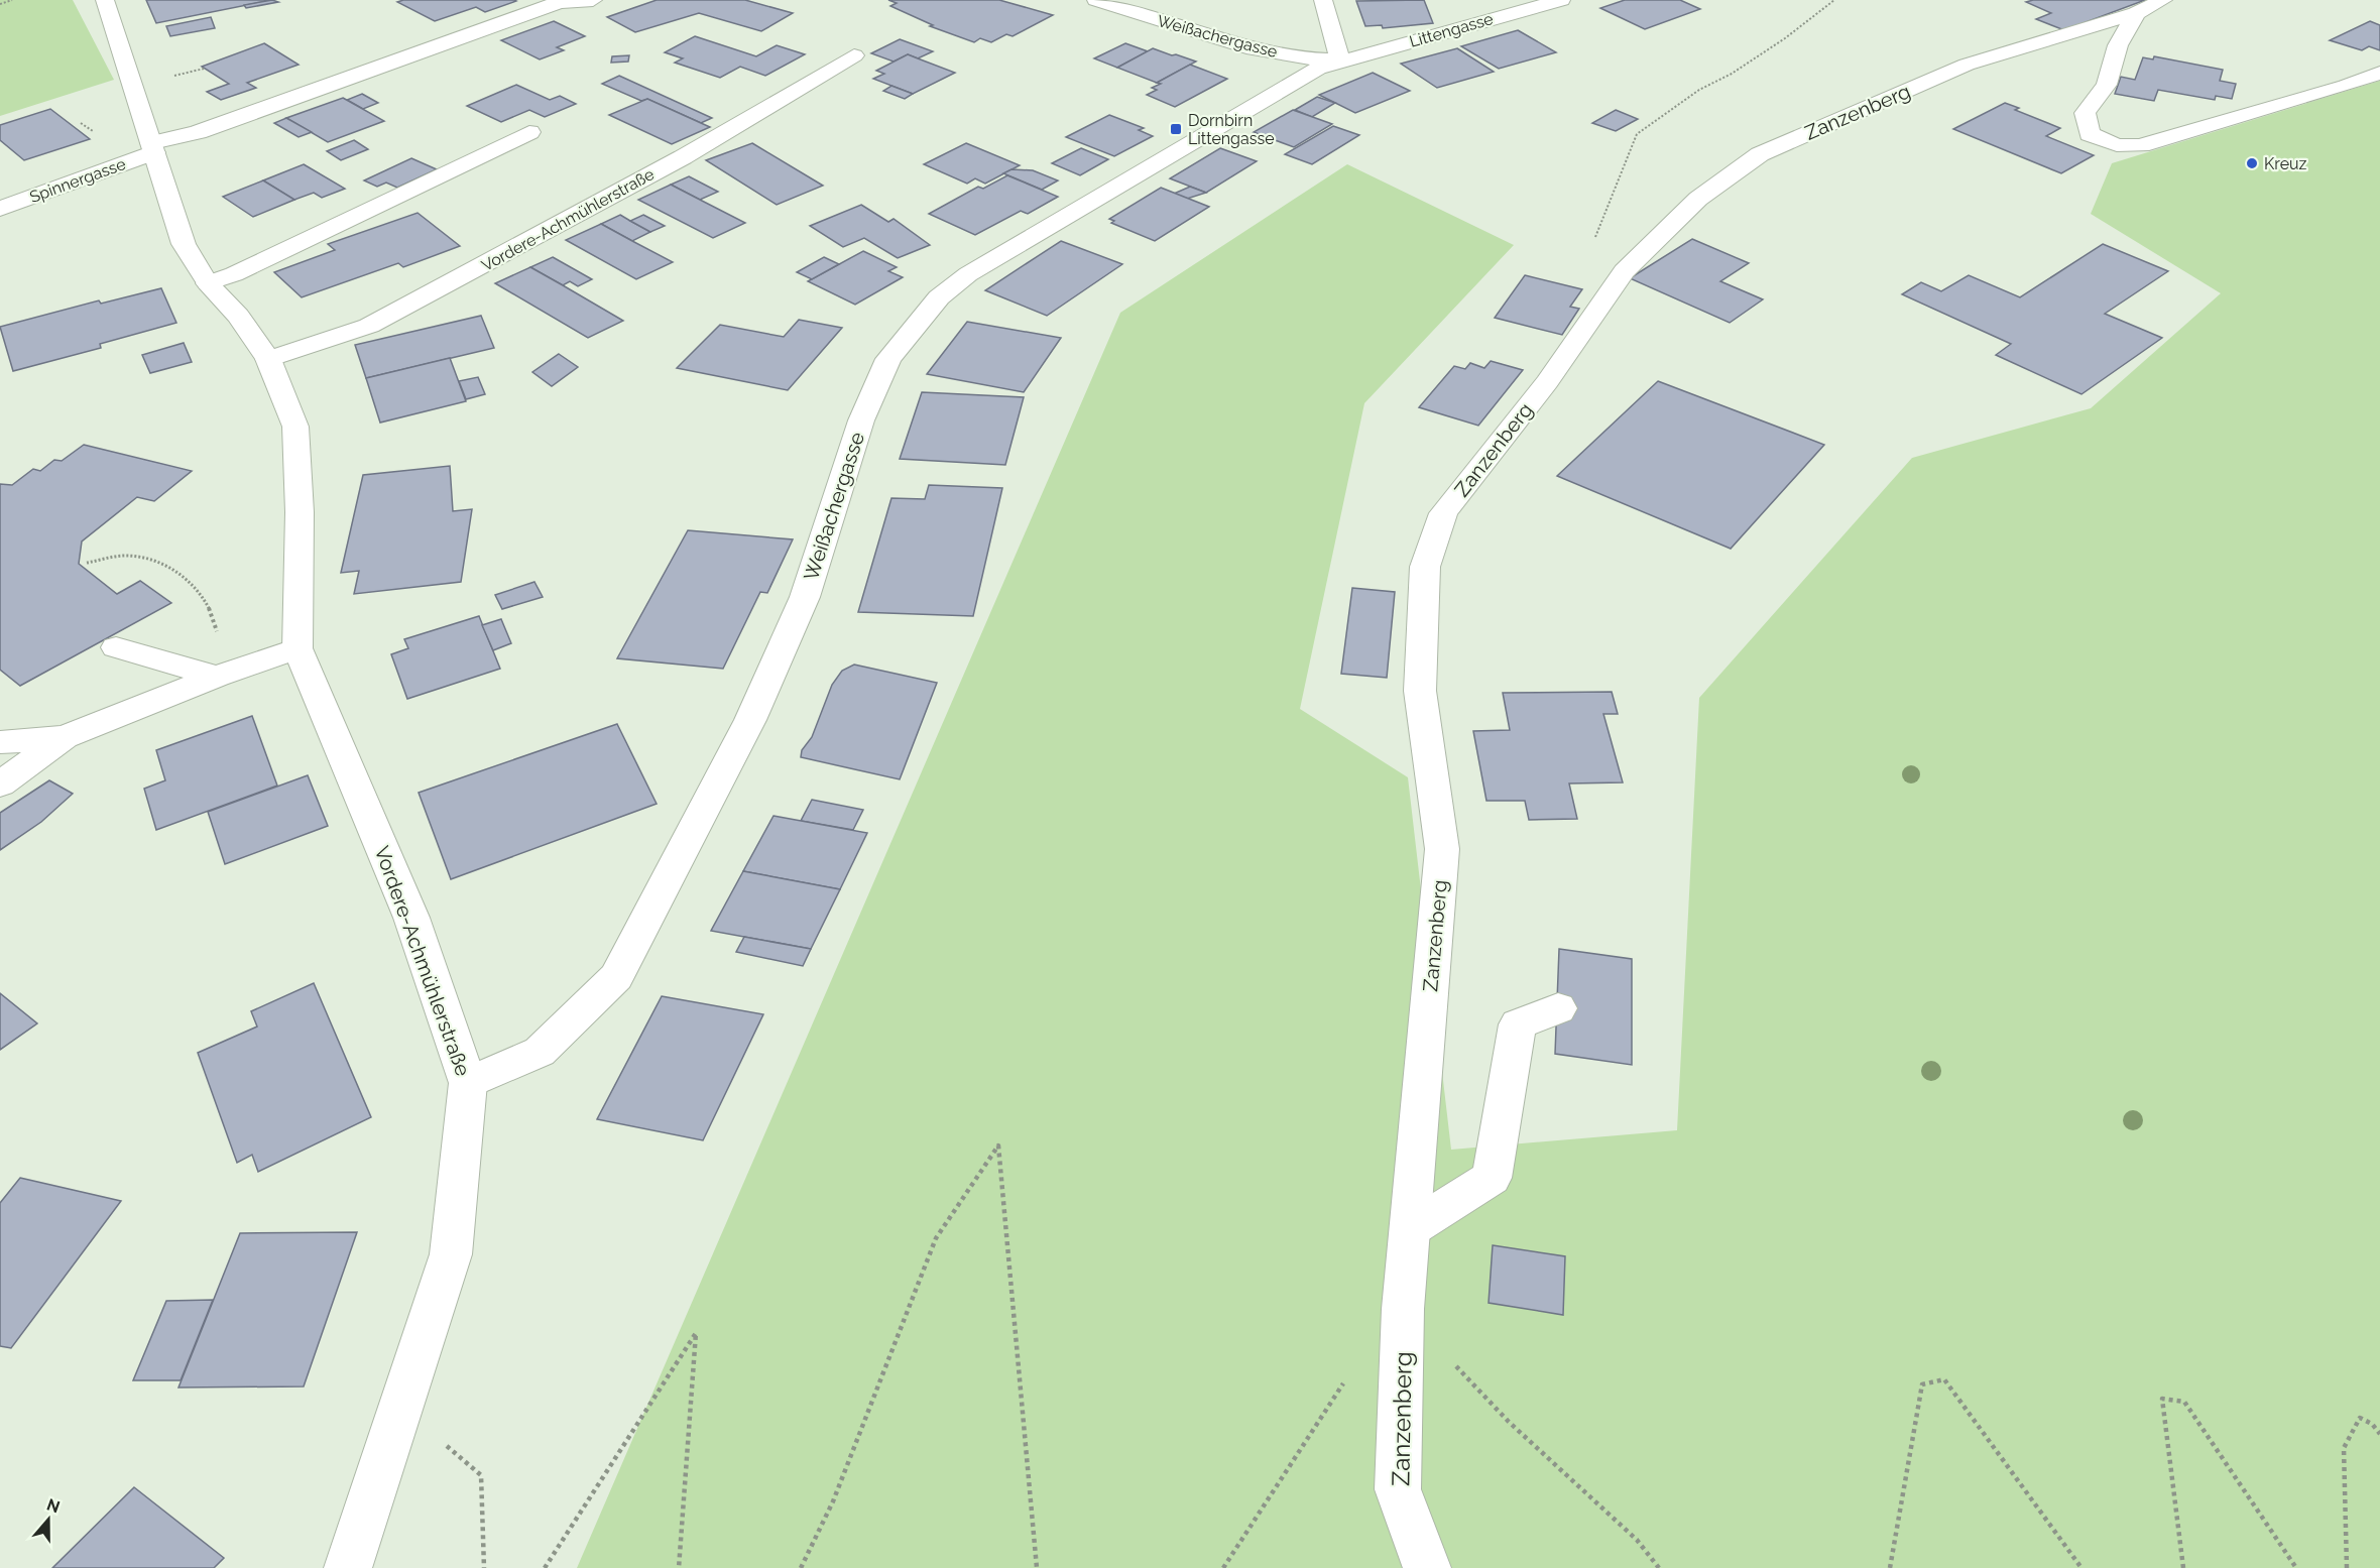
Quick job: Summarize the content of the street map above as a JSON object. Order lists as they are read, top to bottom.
{
  "streets": {
    "street": [
      "Littengasse",
      "Weißachergasse",
      "Zanzenberg",
      "Spinnergasse",
      "Vordere-Achmühlerstraße"
    ]
  },
  "crossings": [
    ["Littengasse", "Weißachergasse"],
    ["Weißachergasse", "Vordere-Achmühlerstraße"],
    ["Spinnergasse", "Vordere-Achmühlerstraße"]
  ],
  "places": {
    "transit": ["Dornbirn Littengasse"],
    "other": ["Kreuz"]
  },
  "north": "top"
}
